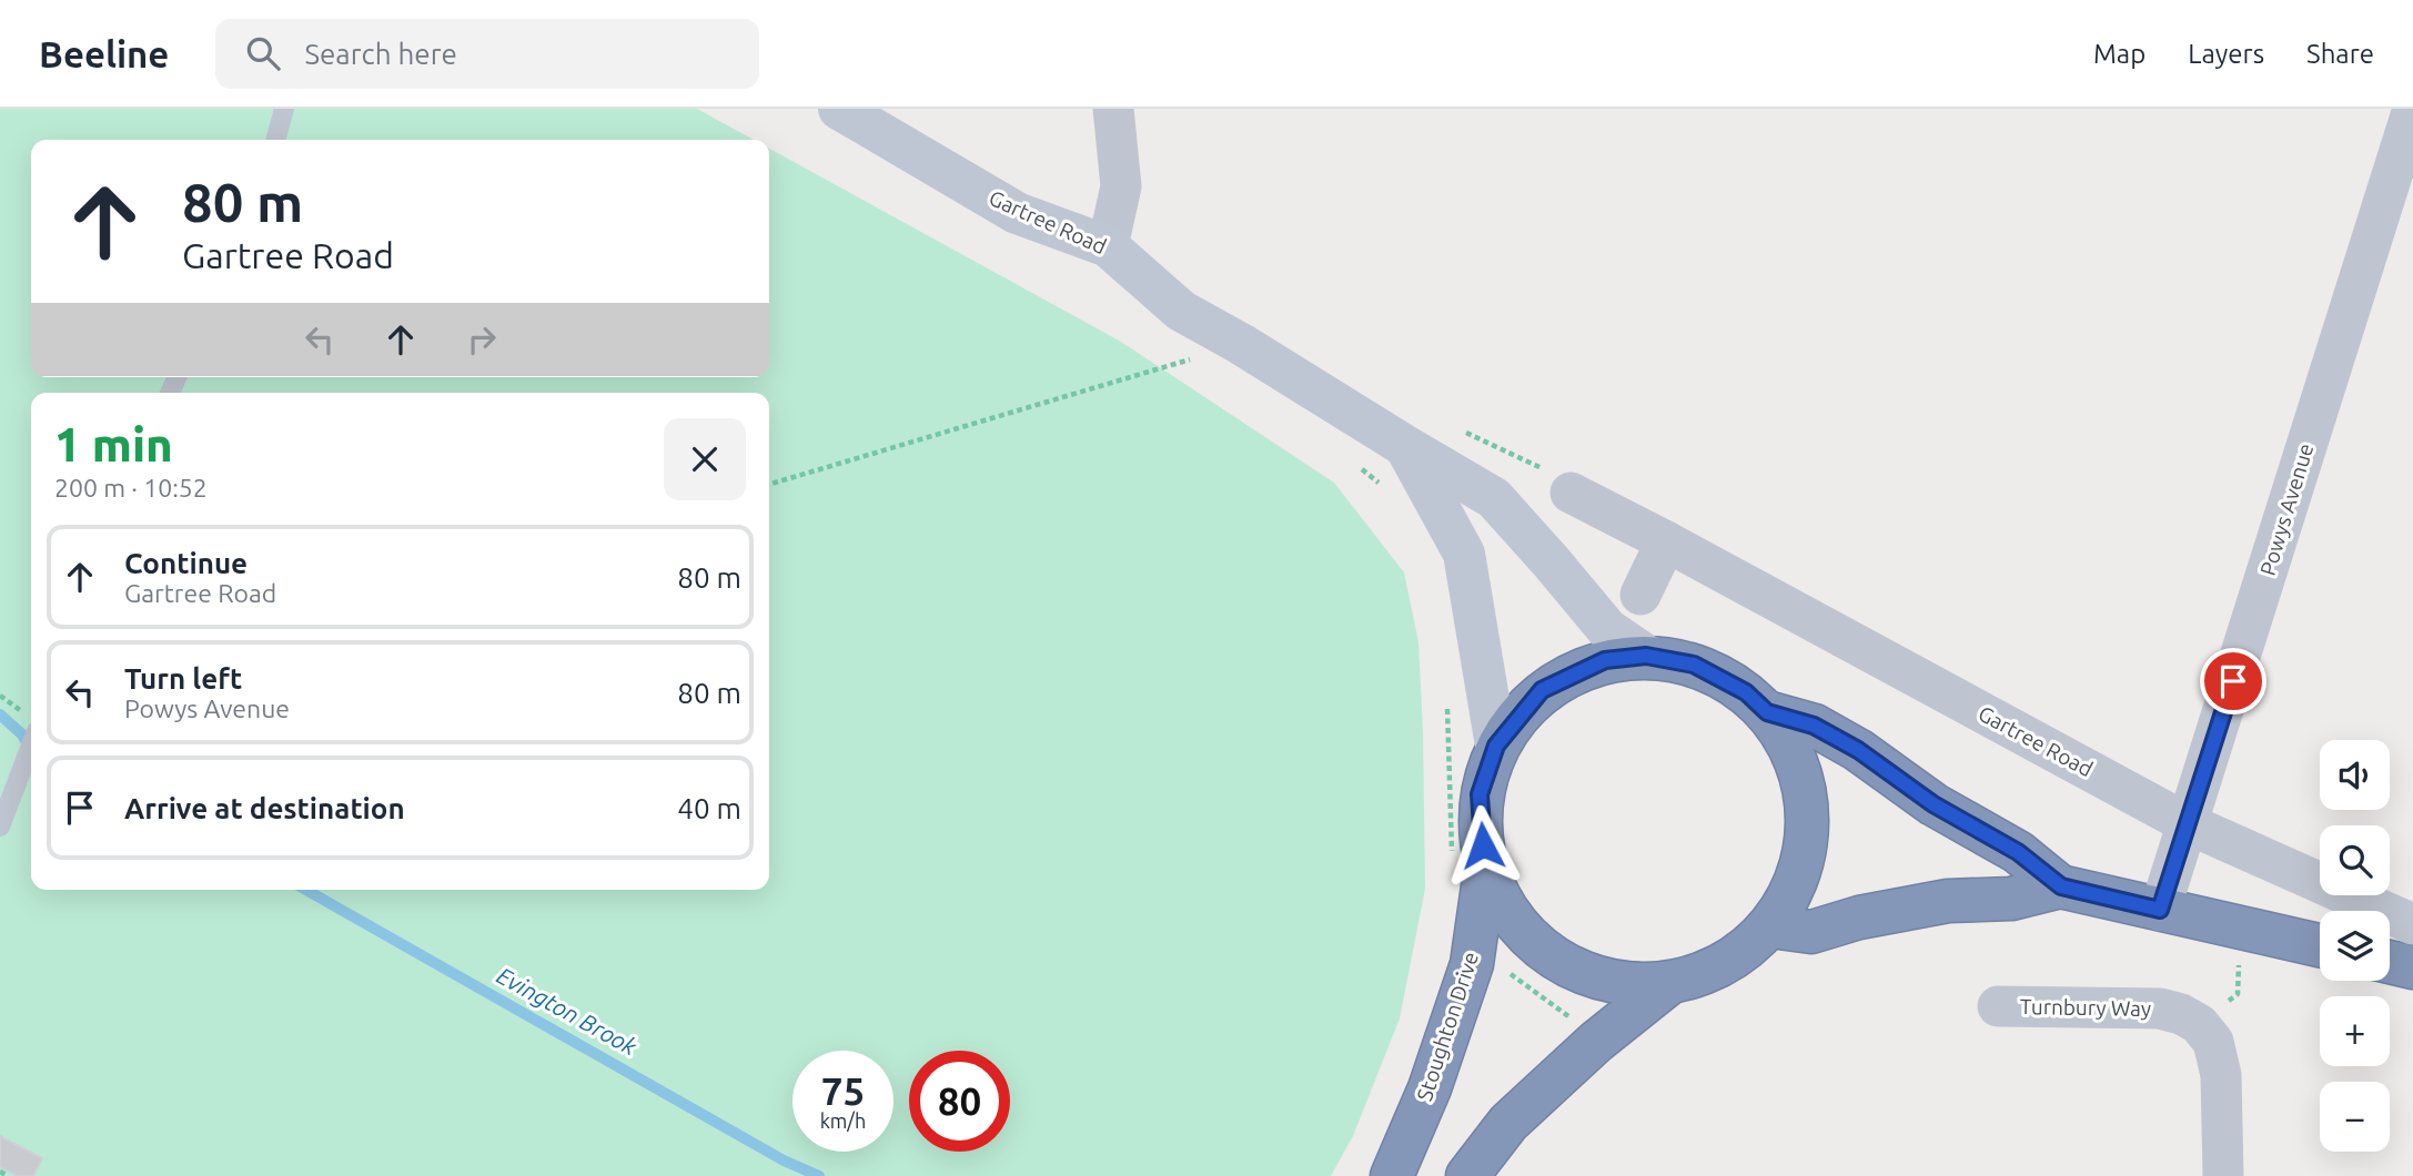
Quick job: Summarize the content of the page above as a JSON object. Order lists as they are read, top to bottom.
{
  "streets": {
    "highway": ["Stoughton Drive"],
    "main road": ["Gartree Road"],
    "street": ["Powys Avenue", "Turnbury Way"]
  },
  "crossings": [
    ["Gartree Road", "Powys Avenue"]
  ],
  "water": ["Evington Brook"],
  "page": {
    "header": "Beeline",
    "search": "Search here",
    "nav": ["Map", "Layers", "Share"],
    "turn": ["80 m", "Gartree Road"],
    "heading": ["1 min", "200 m · 10:52"],
    "list": [
      {
        "name": "Continue",
        "note": "Gartree Road",
        "value": "80 m"
      },
      {
        "name": "Turn left",
        "note": "Powys Avenue",
        "value": "80 m"
      },
      {
        "name": "Arrive at destination",
        "value": "40 m"
      }
    ],
    "map_buttons": ["+", "−"],
    "speed": "75 km/h",
    "limit": "80"
  }
}
